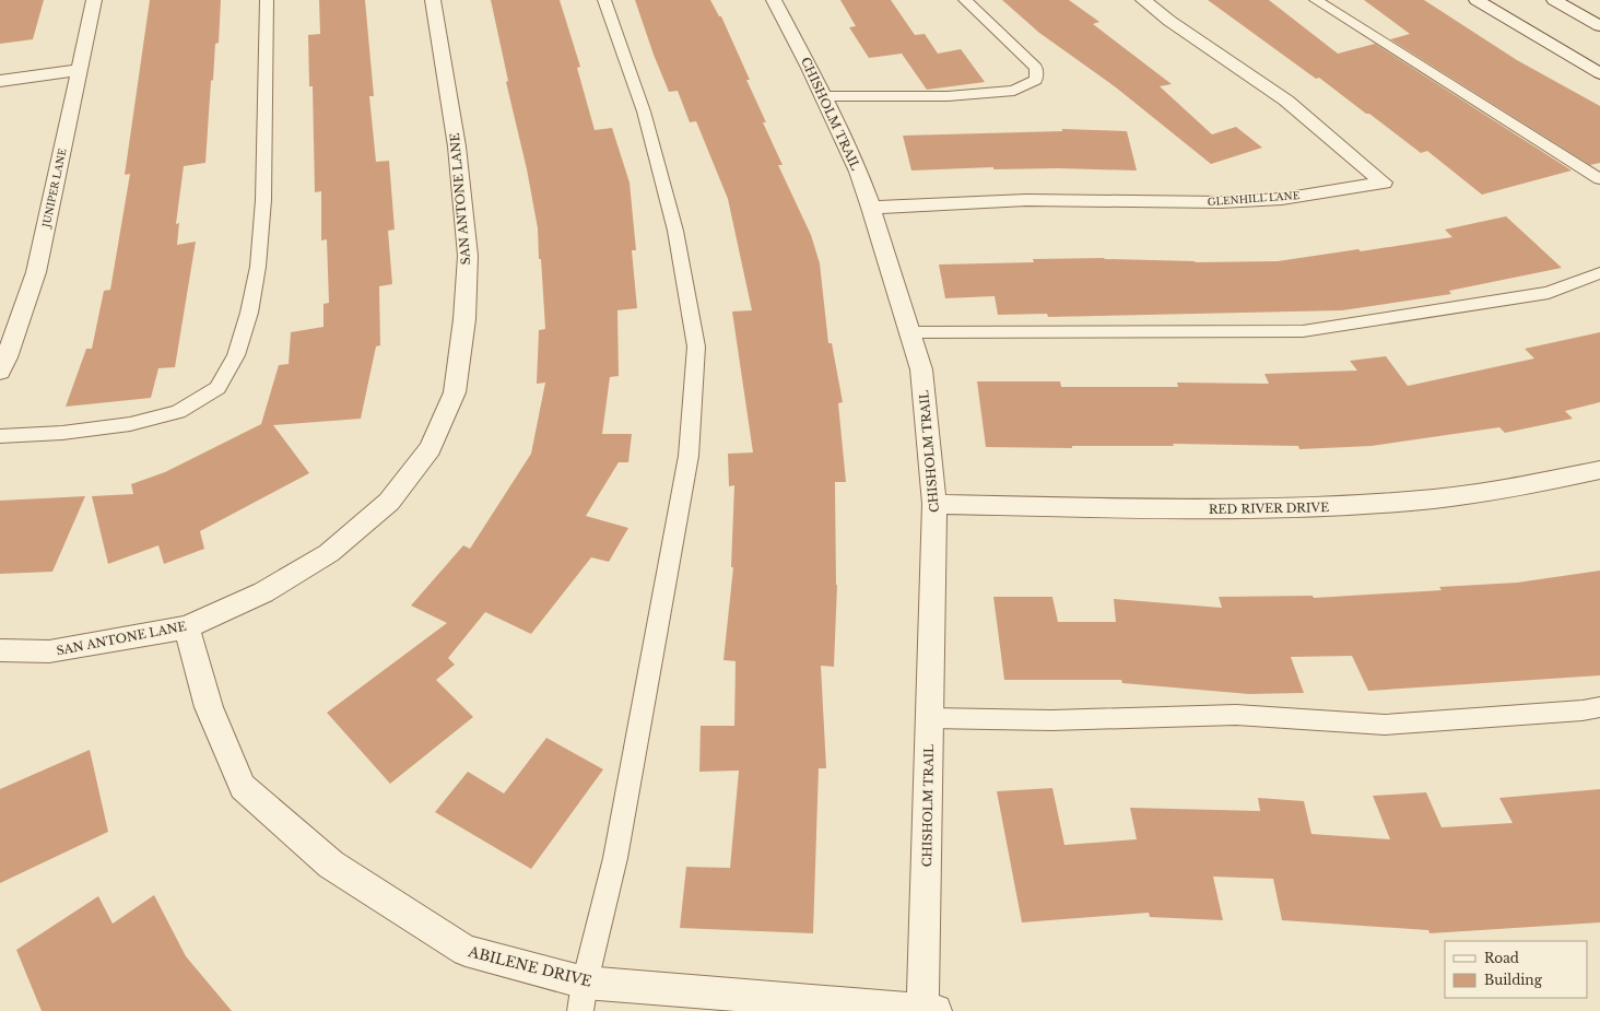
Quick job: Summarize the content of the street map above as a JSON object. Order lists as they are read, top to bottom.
{
  "streets": {
    "street": [
      "CHISHOLM TRAIL",
      "JUNIPER LANE",
      "SAN ANTONE LANE",
      "GLENHILL LANE",
      "RED RIVER DRIVE",
      "ABILENE DRIVE"
    ]
  },
  "crossings": [
    ["CHISHOLM TRAIL", "GLENHILL LANE"],
    ["CHISHOLM TRAIL", "RED RIVER DRIVE"],
    ["CHISHOLM TRAIL", "ABILENE DRIVE"],
    ["SAN ANTONE LANE", "ABILENE DRIVE"]
  ],
  "legend": ["Road", "Building"]
}
